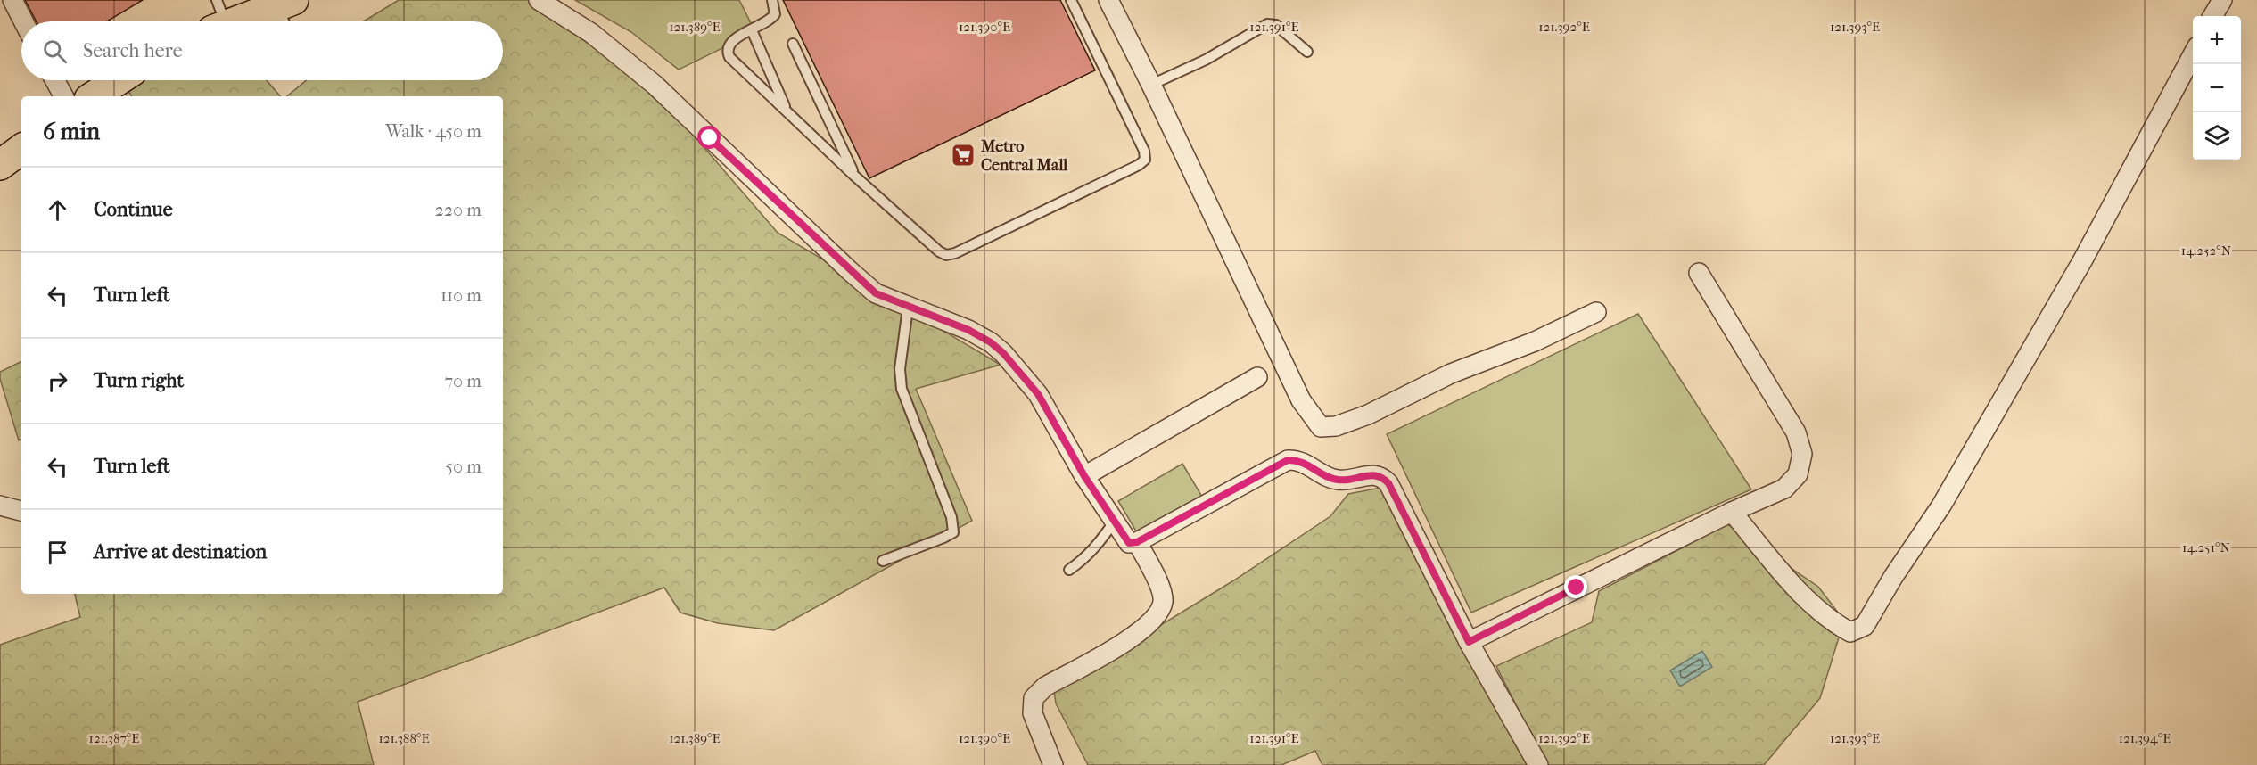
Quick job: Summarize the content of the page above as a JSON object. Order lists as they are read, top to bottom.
{
  "places": {
    "supermarket": ["Metro Central Mall"]
  },
  "page": {
    "map_buttons": ["+", "−"],
    "search": "Search here",
    "heading": ["6 min", "Walk · 450 m"],
    "list": [
      ["Continue", "220 m"],
      ["Turn left", "110 m"],
      ["Turn right", "70 m"],
      ["Turn left", "50 m"],
      "Arrive at destination"
    ]
  },
  "coordinates": [
    "121.389°E",
    "121.390°E",
    "121.391°E",
    "121.392°E",
    "121.393°E",
    "14.252°N",
    "14.251°N",
    "121.387°E",
    "121.388°E",
    "121.394°E"
  ]
}
